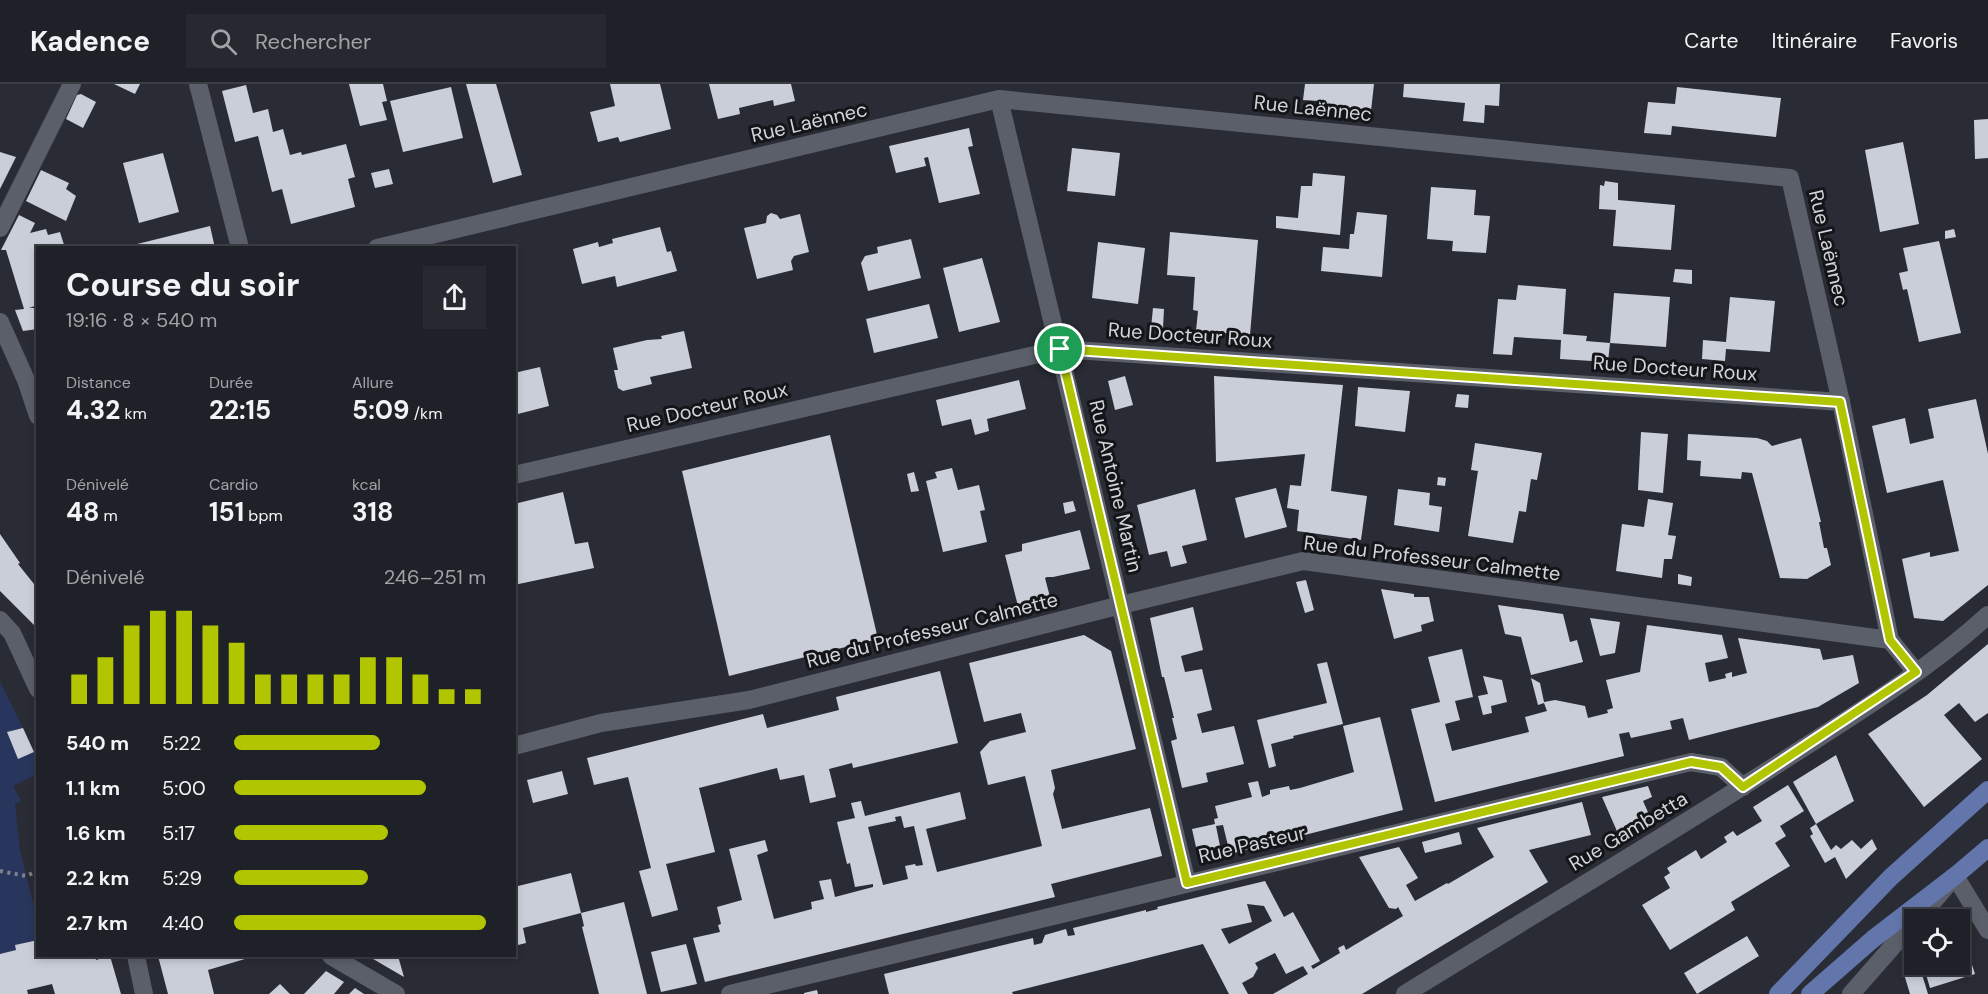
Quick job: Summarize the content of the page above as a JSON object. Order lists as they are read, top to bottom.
{
  "streets": {
    "street": [
      "Rue Laënnec",
      "Rue Docteur Roux",
      "Rue Antoine Martin",
      "Rue du Professeur Calmette",
      "Rue Gambetta",
      "Rue Pasteur"
    ]
  },
  "crossings": [
    ["Rue Laënnec", "Rue Docteur Roux"],
    ["Rue Laënnec", "Rue Antoine Martin"],
    ["Rue Laënnec", "Rue du Professeur Calmette"],
    ["Rue Docteur Roux", "Rue Antoine Martin"],
    ["Rue Antoine Martin", "Rue du Professeur Calmette"],
    ["Rue Antoine Martin", "Rue Pasteur"],
    ["Rue Gambetta", "Rue Pasteur"]
  ],
  "page": {
    "header": "Kadence",
    "search": "Rechercher",
    "nav": ["Carte", "Itinéraire", "Favoris"],
    "heading": ["Course du soir", "19:16 · 8 × 540 m"],
    "stats": [
      ["Distance", "4.32 km"],
      ["Durée", "22:15"],
      ["Allure", "5:09 /km"],
      ["Dénivelé", "48 m"],
      ["Cardio", "151 bpm"],
      ["kcal", "318"]
    ],
    "chart": ["Dénivelé", "246–251 m"],
    "list": [
      {
        "name": "540 m",
        "note": "5:22"
      },
      {
        "name": "1.1 km",
        "note": "5:00"
      },
      {
        "name": "1.6 km",
        "note": "5:17"
      },
      {
        "name": "2.2 km",
        "note": "5:29"
      },
      {
        "name": "2.7 km",
        "note": "4:40"
      }
    ]
  }
}
